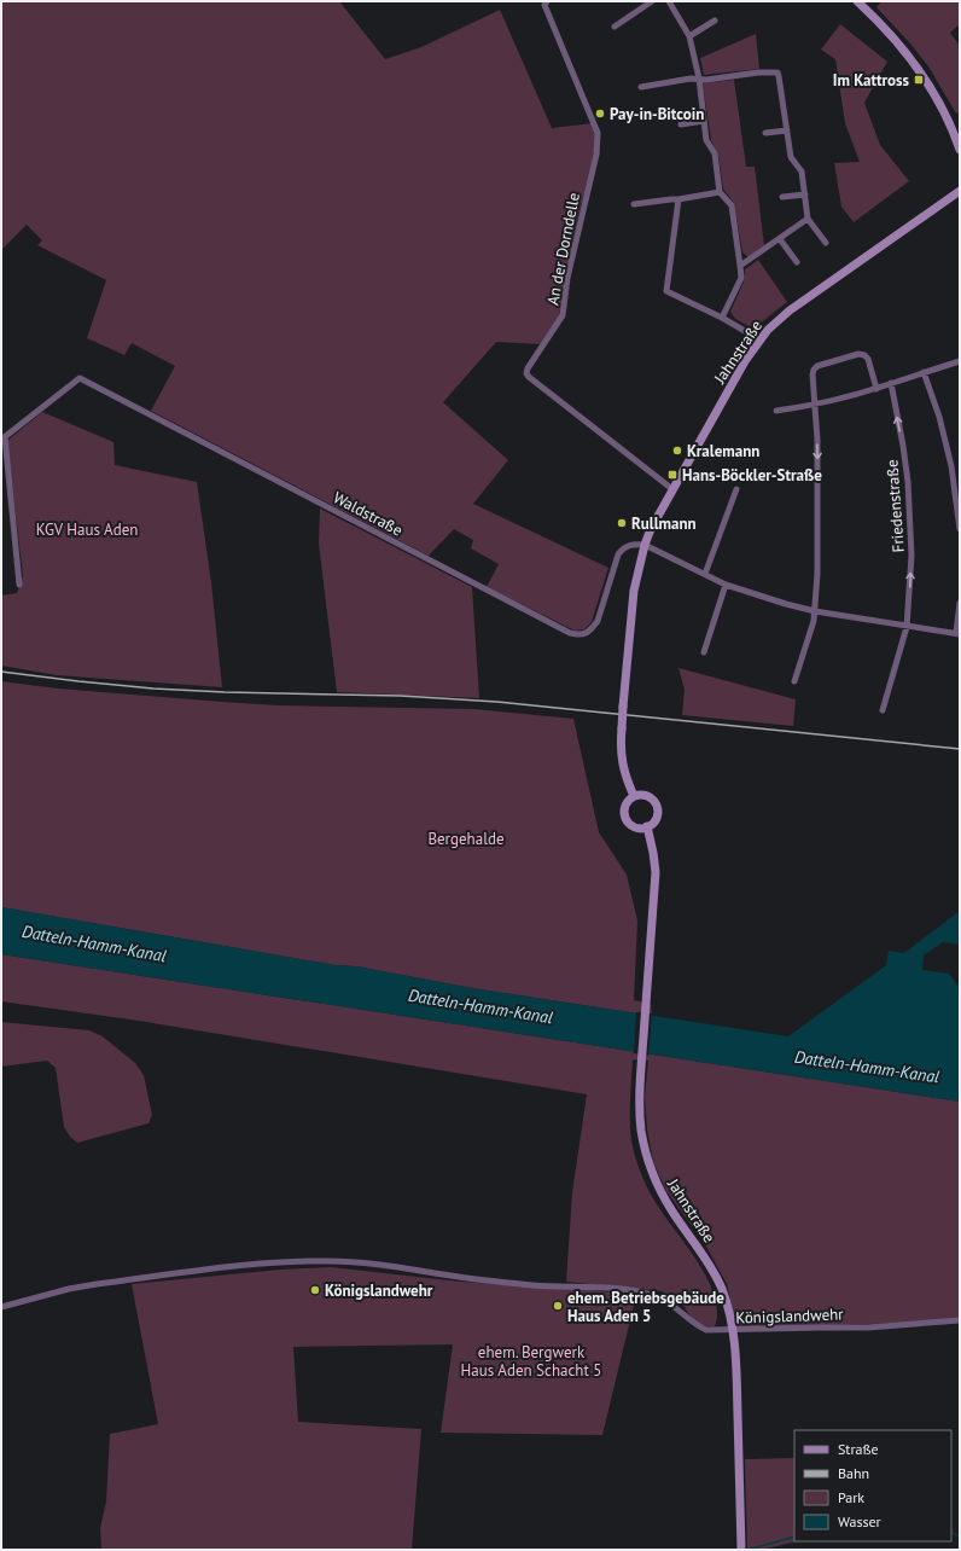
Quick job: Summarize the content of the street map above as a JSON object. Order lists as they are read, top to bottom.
{
  "streets": {
    "main road": ["Jahnstraße"],
    "street": [
      "An der Dorndelle",
      "Friedenstraße",
      "Waldstraße",
      "Königslandwehr"
    ]
  },
  "crossings": [
    ["An der Dorndelle", "Jahnstraße"],
    ["Jahnstraße", "Waldstraße"],
    ["Jahnstraße", "Königslandwehr"]
  ],
  "water": ["Datteln-Hamm-Kanal"],
  "parks": ["KGV Haus Aden", "Bergehalde", "ehem. Bergwerk Haus Aden Schacht 5"],
  "places": {
    "transit": ["Im Kattross", "Hans-Böckler-Straße"],
    "other": [
      "Pay-in-Bitcoin",
      "Kralemann",
      "Rullmann",
      "Königslandwehr",
      "ehem. Betriebsgebäude Haus Aden 5"
    ]
  },
  "legend": [
    "Straße",
    "Bahn",
    "Park",
    "Wasser"
  ]
}
